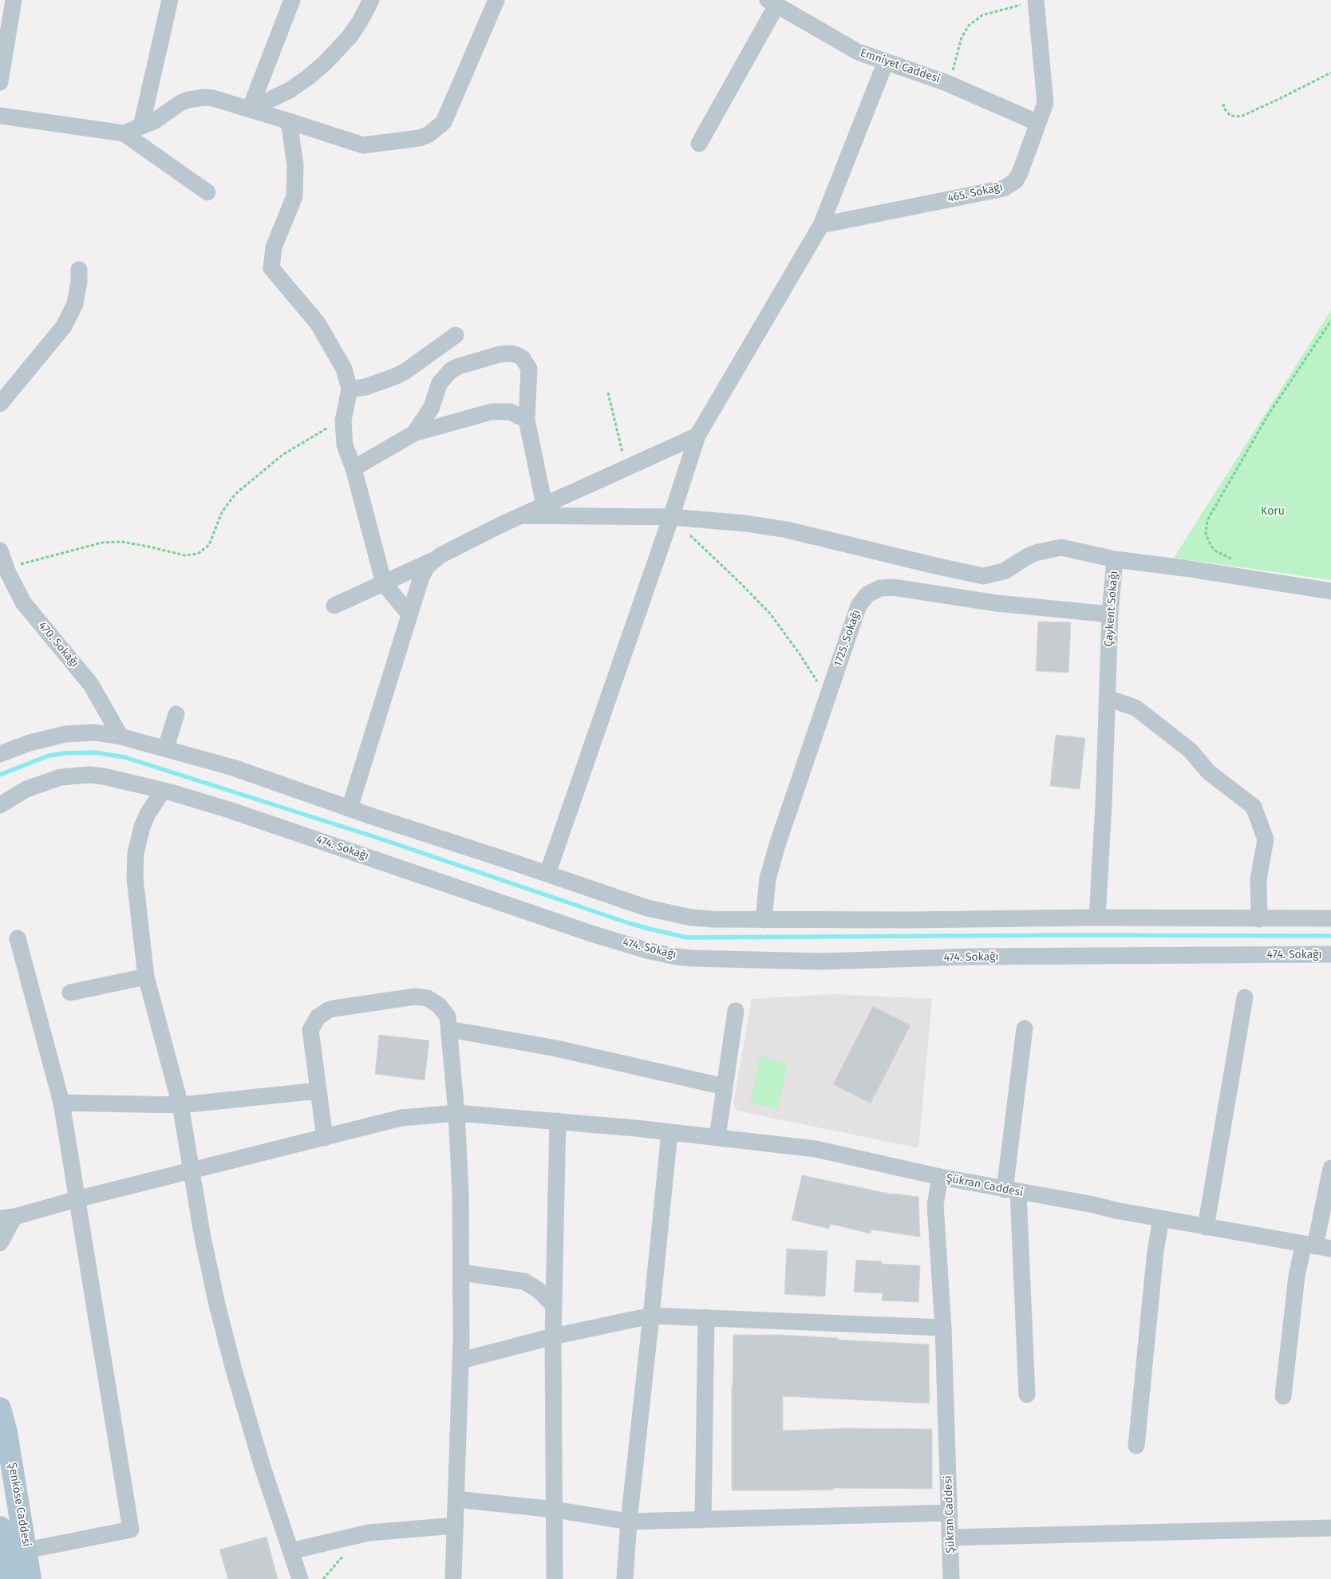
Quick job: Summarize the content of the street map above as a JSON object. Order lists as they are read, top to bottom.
{
  "streets": {
    "main road": ["Şenköse Caddesi"],
    "street": [
      "Emniyet Caddesi",
      "465. Sokağı",
      "Çaykent Sokağı",
      "1725. Sokağı",
      "470. Sokağı",
      "474. Sokağı",
      "Şükran Caddesi"
    ]
  },
  "crossings": [
    ["Emniyet Caddesi", "465. Sokağı"],
    ["Çaykent Sokağı", "1725. Sokağı"]
  ],
  "parks": ["Koru"]
}
